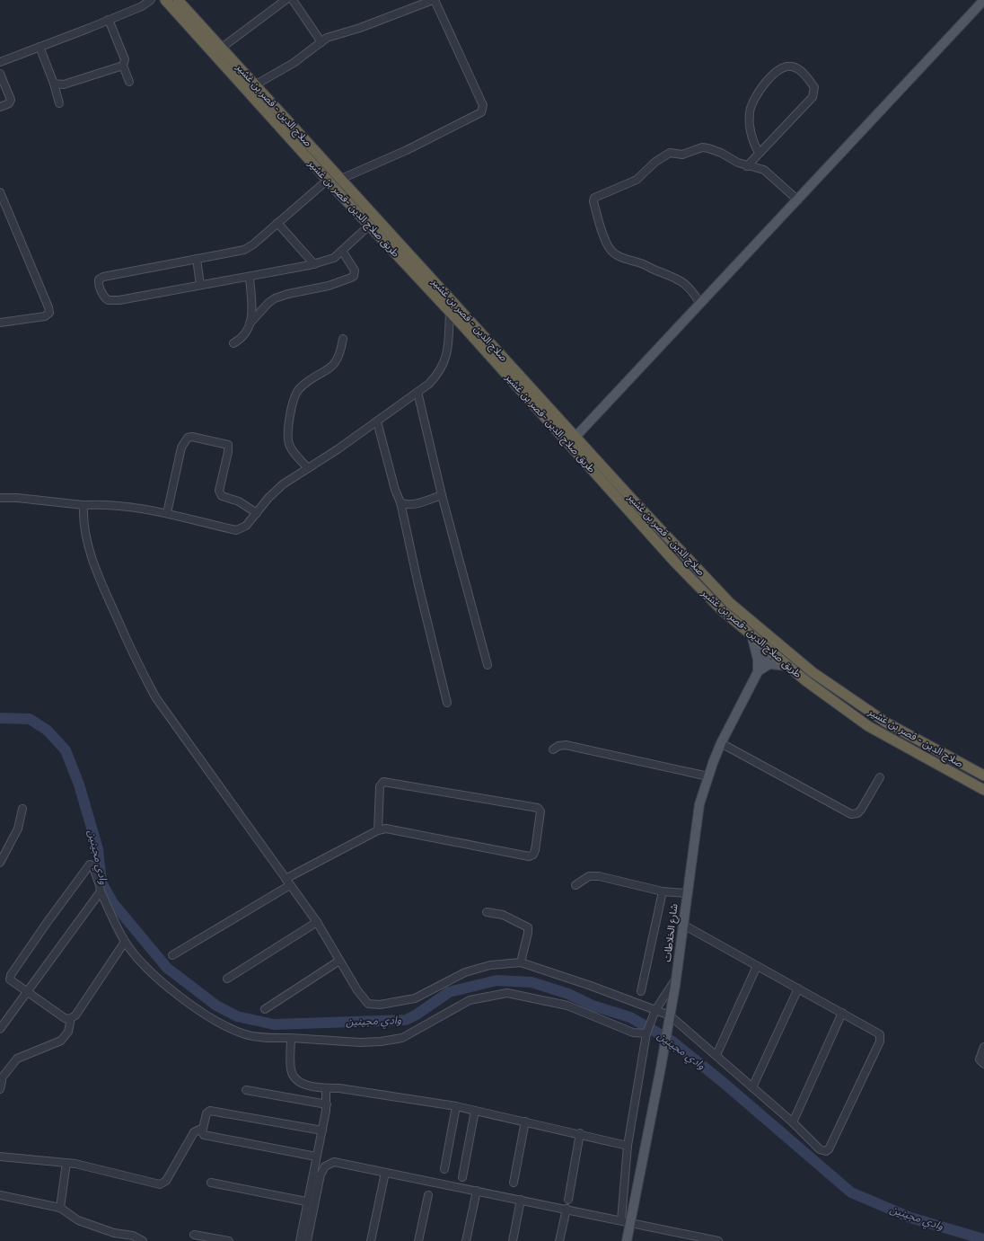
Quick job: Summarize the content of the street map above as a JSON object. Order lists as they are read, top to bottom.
{
  "streets": {
    "highway": ["صلاح الدين - قصر بن غشير", "طريق صلاح الدين -قصر بن غشير"],
    "main road": ["شارع الخلاطات"]
  },
  "crossings": [
    ["صلاح الدين - قصر بن غشير", "شارع الخلاطات"],
    ["طريق صلاح الدين -قصر بن غشير", "شارع الخلاطات"]
  ],
  "water": ["وادي مجينين"]
}
